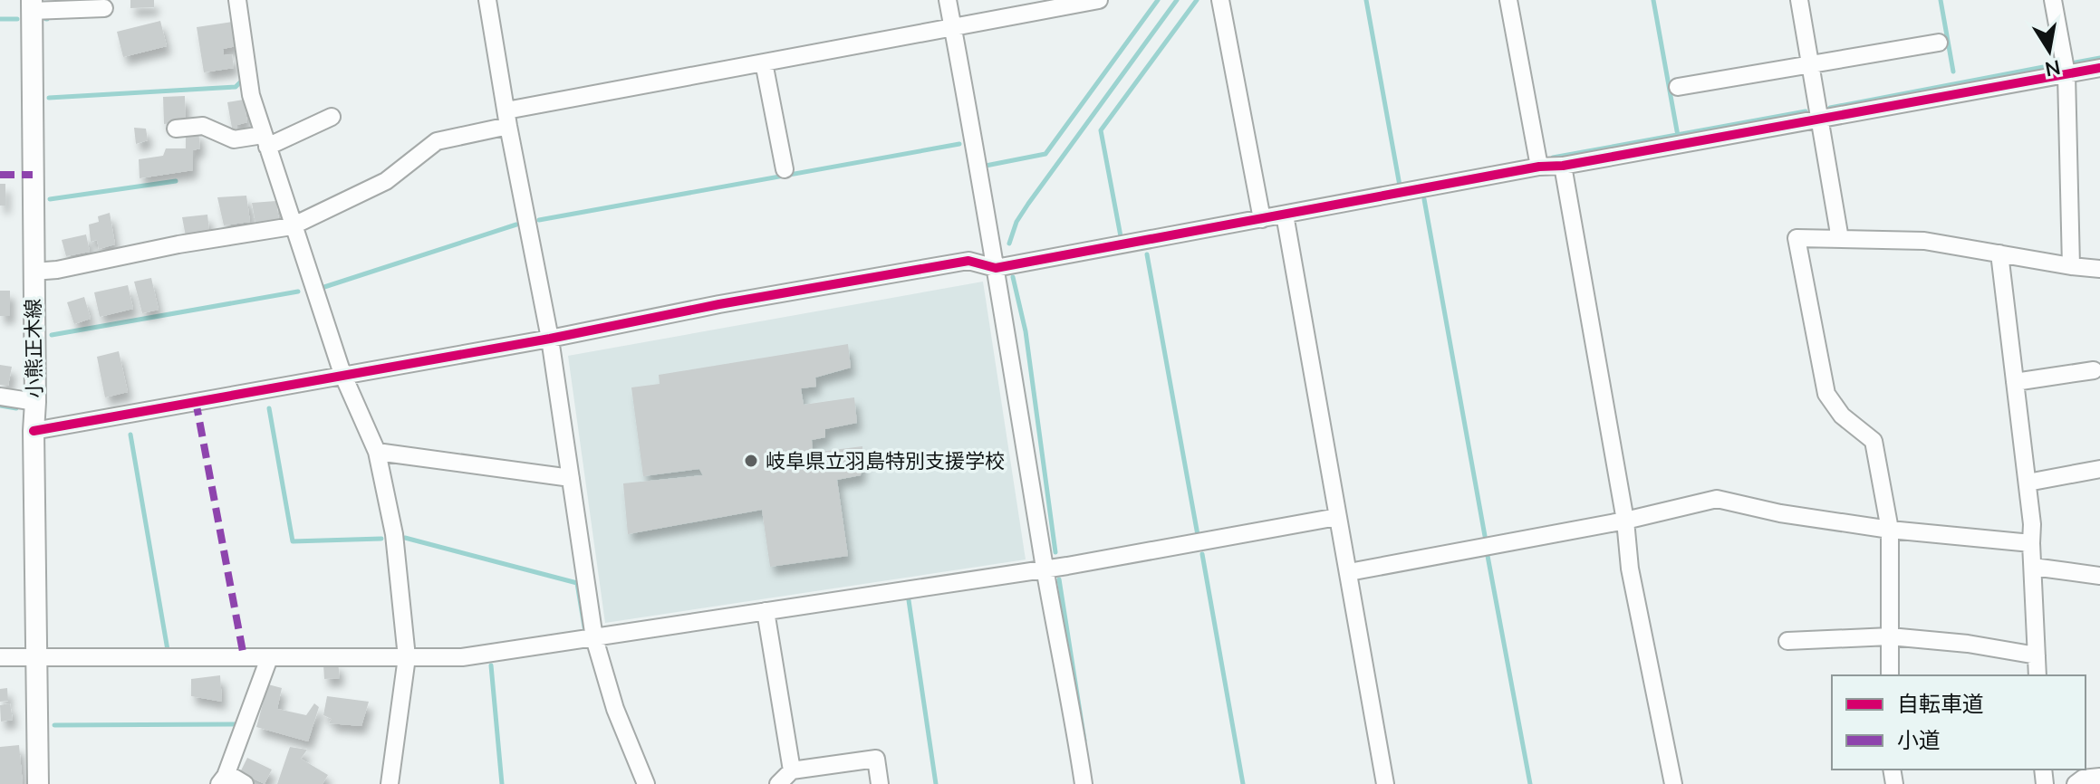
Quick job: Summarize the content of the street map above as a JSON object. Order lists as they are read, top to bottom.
{
  "streets": {
    "main road": ["小熊正木線"]
  },
  "places": ["岐阜県立羽島特別支援学校"],
  "legend": ["自転車道", "小道"],
  "north": "bottom"
}
